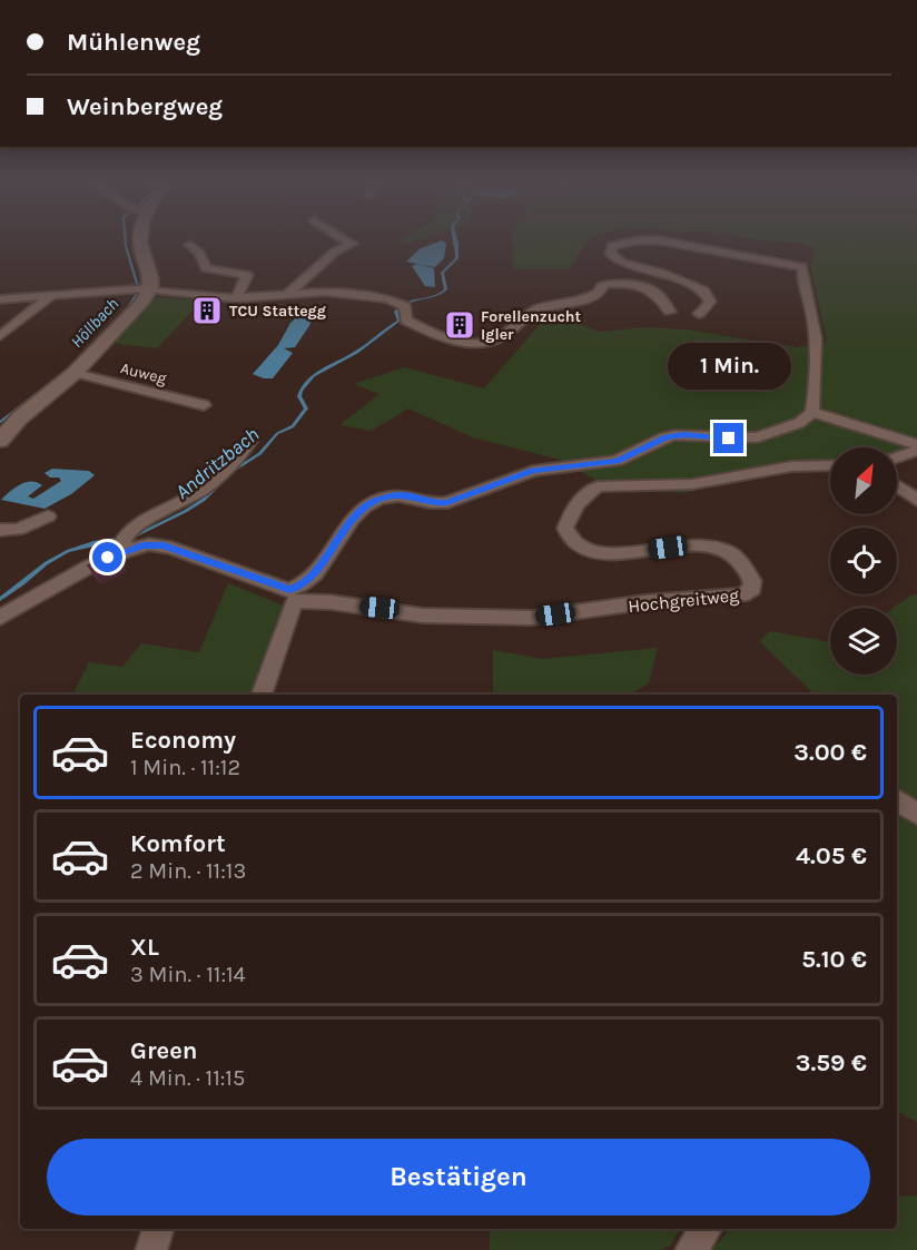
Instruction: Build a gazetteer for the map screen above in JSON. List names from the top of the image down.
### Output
{
  "streets": {
    "street": ["Auweg", "Hochgreitweg"]
  },
  "water": ["Höllbach", "Andritzbach"],
  "places": {
    "building": ["TCU Stattegg", "Forellenzucht Igler"]
  },
  "north": "top right",
  "page": {
    "banner": ["Mühlenweg", "Weinbergweg"],
    "bubble": "1 Min.",
    "list": [
      {
        "name": "Economy",
        "note": "1 Min. · 11:12",
        "value": "3.00 €"
      },
      {
        "name": "Komfort",
        "note": "2 Min. · 11:13",
        "value": "4.05 €"
      },
      {
        "name": "XL",
        "note": "3 Min. · 11:14",
        "value": "5.10 €"
      },
      {
        "name": "Green",
        "note": "4 Min. · 11:15",
        "value": "3.59 €"
      }
    ],
    "buttons": "Bestätigen"
  }
}
